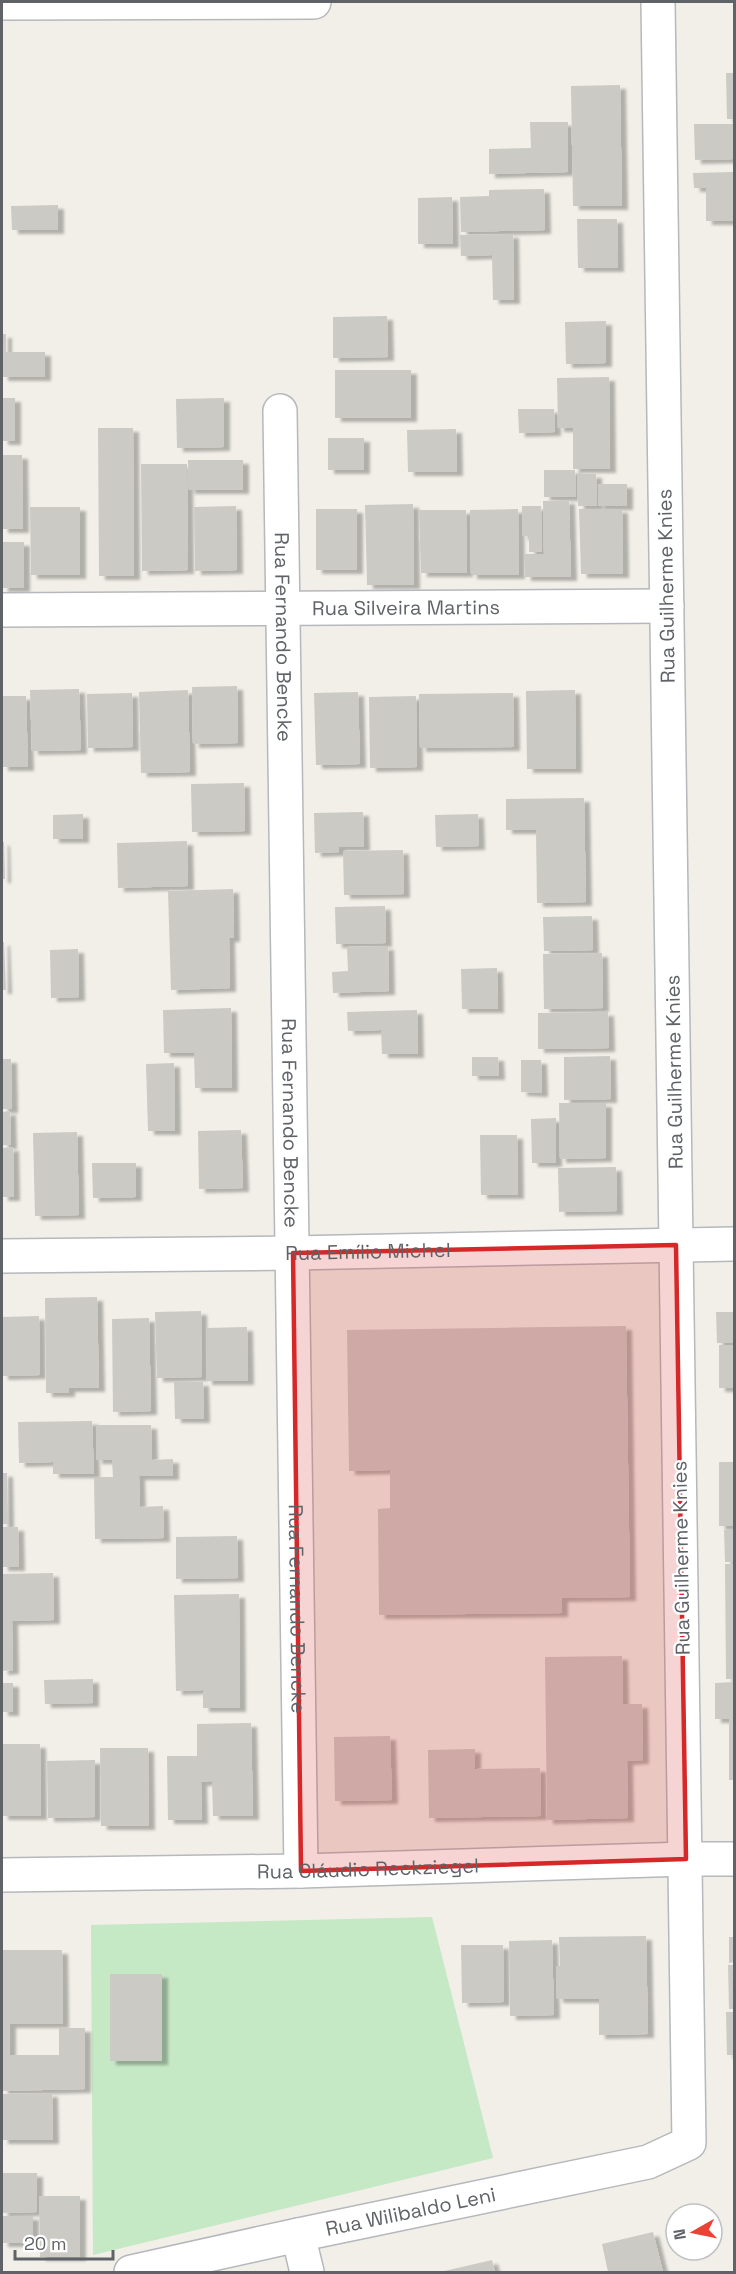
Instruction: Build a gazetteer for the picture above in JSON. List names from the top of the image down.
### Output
{
  "streets": {
    "street": [
      "Rua Guilherme Knies",
      "Rua Silveira Martins",
      "Rua Fernando Bencke",
      "Rua Emílio Michel",
      "Rua Cláudio Reckziegel",
      "Rua Wilibaldo Leni"
    ]
  },
  "crossings": [
    ["Rua Guilherme Knies", "Rua Silveira Martins"],
    ["Rua Guilherme Knies", "Rua Emílio Michel"],
    ["Rua Guilherme Knies", "Rua Cláudio Reckziegel"],
    ["Rua Guilherme Knies", "Rua Wilibaldo Leni"],
    ["Rua Silveira Martins", "Rua Fernando Bencke"],
    ["Rua Fernando Bencke", "Rua Emílio Michel"],
    ["Rua Fernando Bencke", "Rua Cláudio Reckziegel"]
  ],
  "scale_bar": "20 m",
  "north": "left"
}
